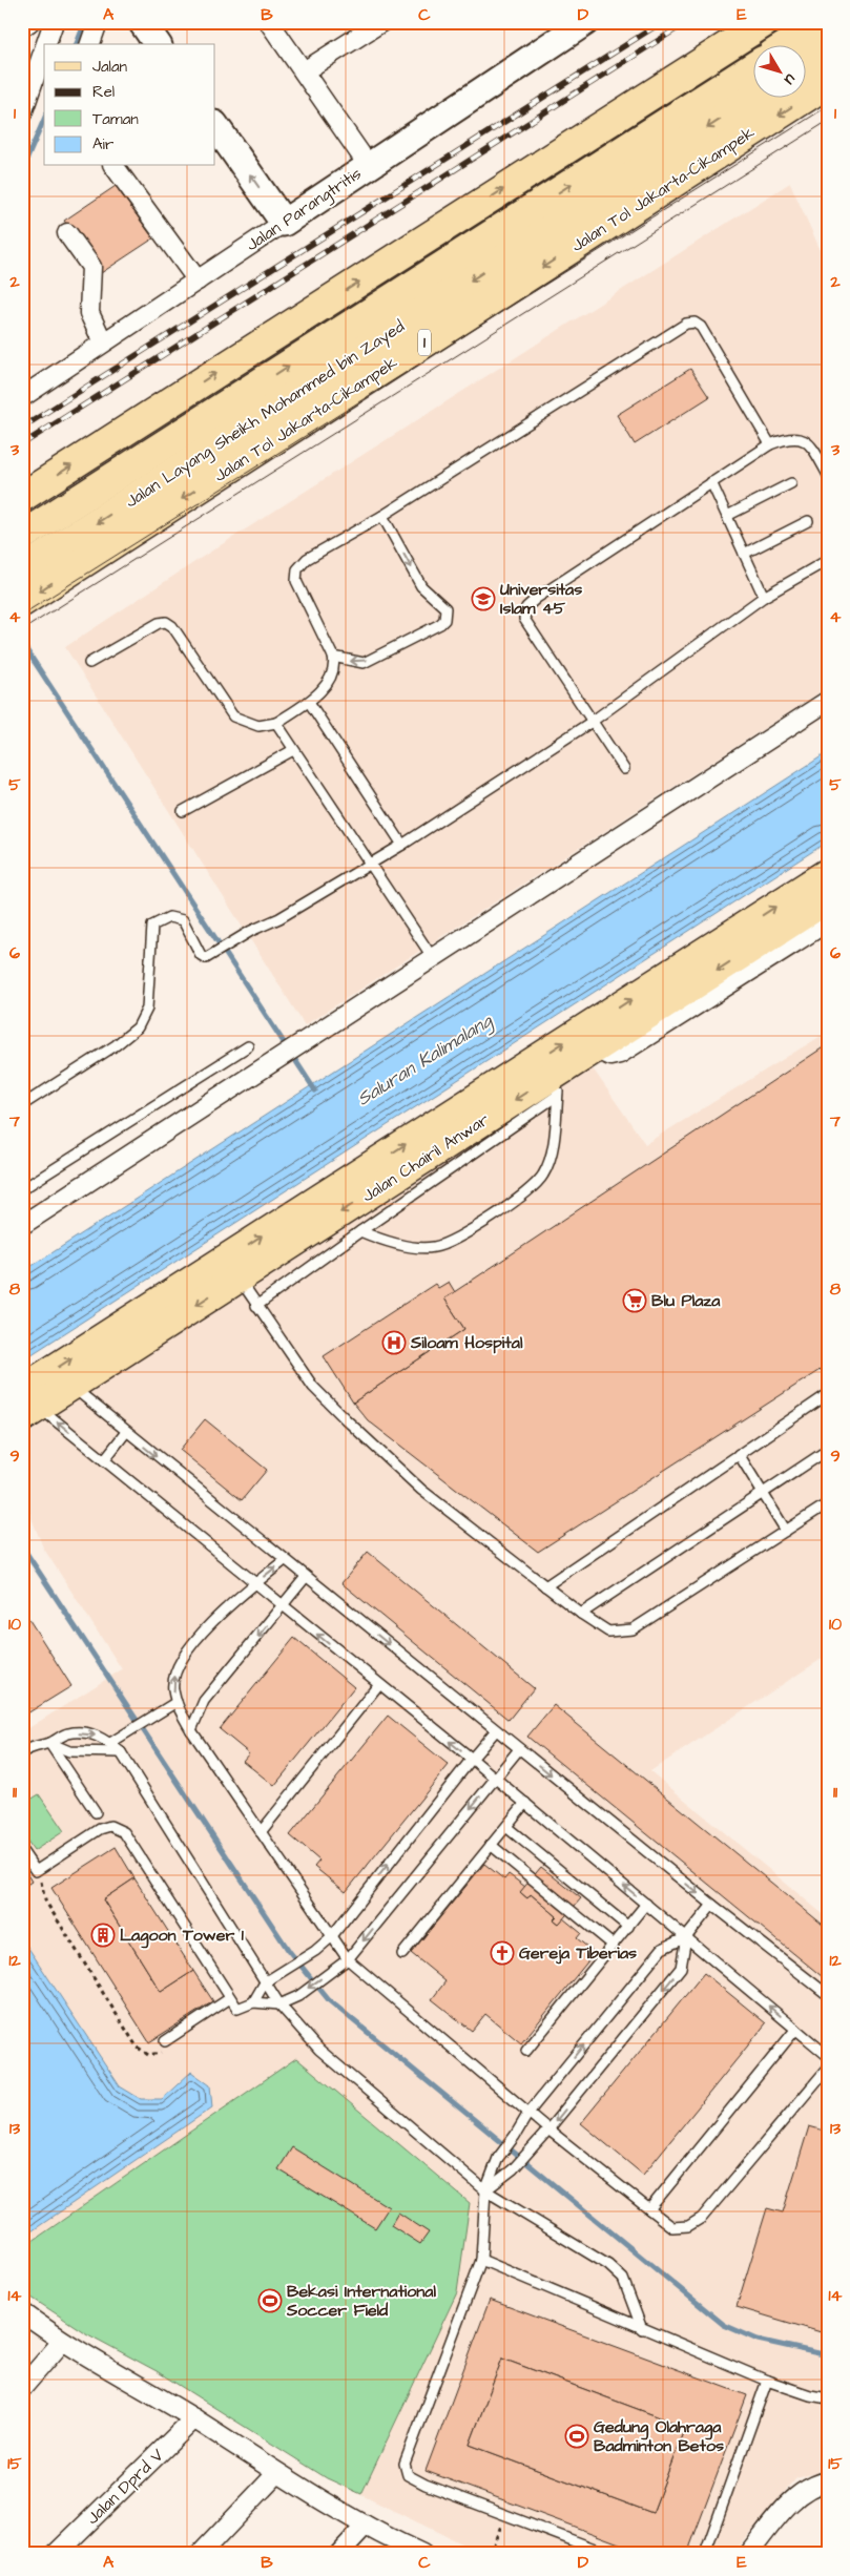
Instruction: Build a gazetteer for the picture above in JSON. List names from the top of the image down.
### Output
{
  "streets": {
    "main road": [
      "Jalan Tol Jakarta–Cikampek",
      "1",
      "Jalan Layang Sheikh Mohammed bin Zayed",
      "Jalan Chairil Anwar"
    ],
    "street": ["Jalan Parangtritis", "Jalan Dprd V"]
  },
  "water": ["Saluran Kalimalang"],
  "places": {
    "school or university": ["Universitas Islam 45"],
    "supermarket": ["Blu Plaza"],
    "hospital": ["Siloam Hospital"],
    "building": ["Lagoon Tower 1"],
    "church": ["Gereja Tiberias"],
    "sports": ["Bekasi International Soccer Field", "Gedung Olahraga Badminton Betos"]
  },
  "legend": [
    "Jalan",
    "Rel",
    "Taman",
    "Air"
  ],
  "north": "bottom right",
  "grid": {
    "columns": [
      "A",
      "B",
      "C",
      "D",
      "E"
    ],
    "rows": [
      "1",
      "2",
      "3",
      "4",
      "5",
      "6",
      "7",
      "8",
      "9",
      "10",
      "11",
      "12",
      "13",
      "14",
      "15"
    ]
  }
}
